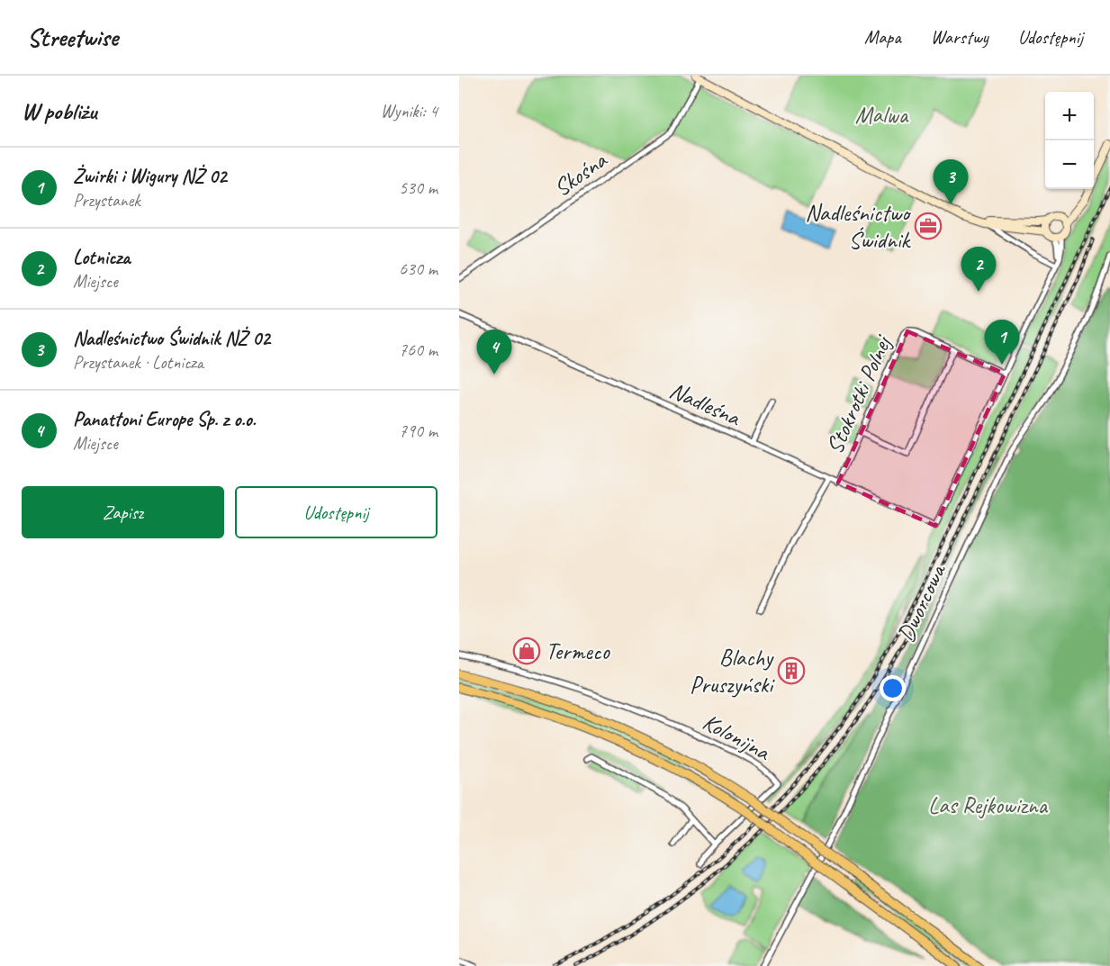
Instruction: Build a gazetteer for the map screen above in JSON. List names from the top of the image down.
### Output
{
  "streets": {
    "street": [
      "Skośna",
      "Stokrotki Polnej",
      "Nadleśna",
      "Dworcowa",
      "Kolonijna"
    ]
  },
  "crossings": [
    ["Stokrotki Polnej", "Nadleśna"]
  ],
  "parks": ["Malwa", "Las Rejkowizna"],
  "places": {
    "office": ["Nadleśnictwo Świdnik"],
    "shop": ["Termeco"],
    "building": ["Blachy Pruszyński"]
  },
  "page": {
    "header": "Streetwise",
    "nav": ["Mapa", "Warstwy", "Udostępnij"],
    "heading": ["W pobliżu", "Wyniki: 4"],
    "map_buttons": ["+", "−"],
    "list": [
      {
        "mark": "1",
        "name": "Żwirki i Wigury NŻ 02",
        "note": "Przystanek",
        "value": "530 m"
      },
      {
        "mark": "2",
        "name": "Lotnicza",
        "note": "Miejsce",
        "value": "630 m"
      },
      {
        "mark": "3",
        "name": "Nadleśnictwo Świdnik NŻ 02",
        "note": "Przystanek · Lotnicza",
        "value": "760 m"
      },
      {
        "mark": "4",
        "name": "Panattoni Europe Sp. z o.o.",
        "note": "Miejsce",
        "value": "790 m"
      }
    ],
    "pins": [
      "3",
      "2",
      "1",
      "4"
    ],
    "buttons": ["Zapisz", "Udostępnij"]
  }
}
